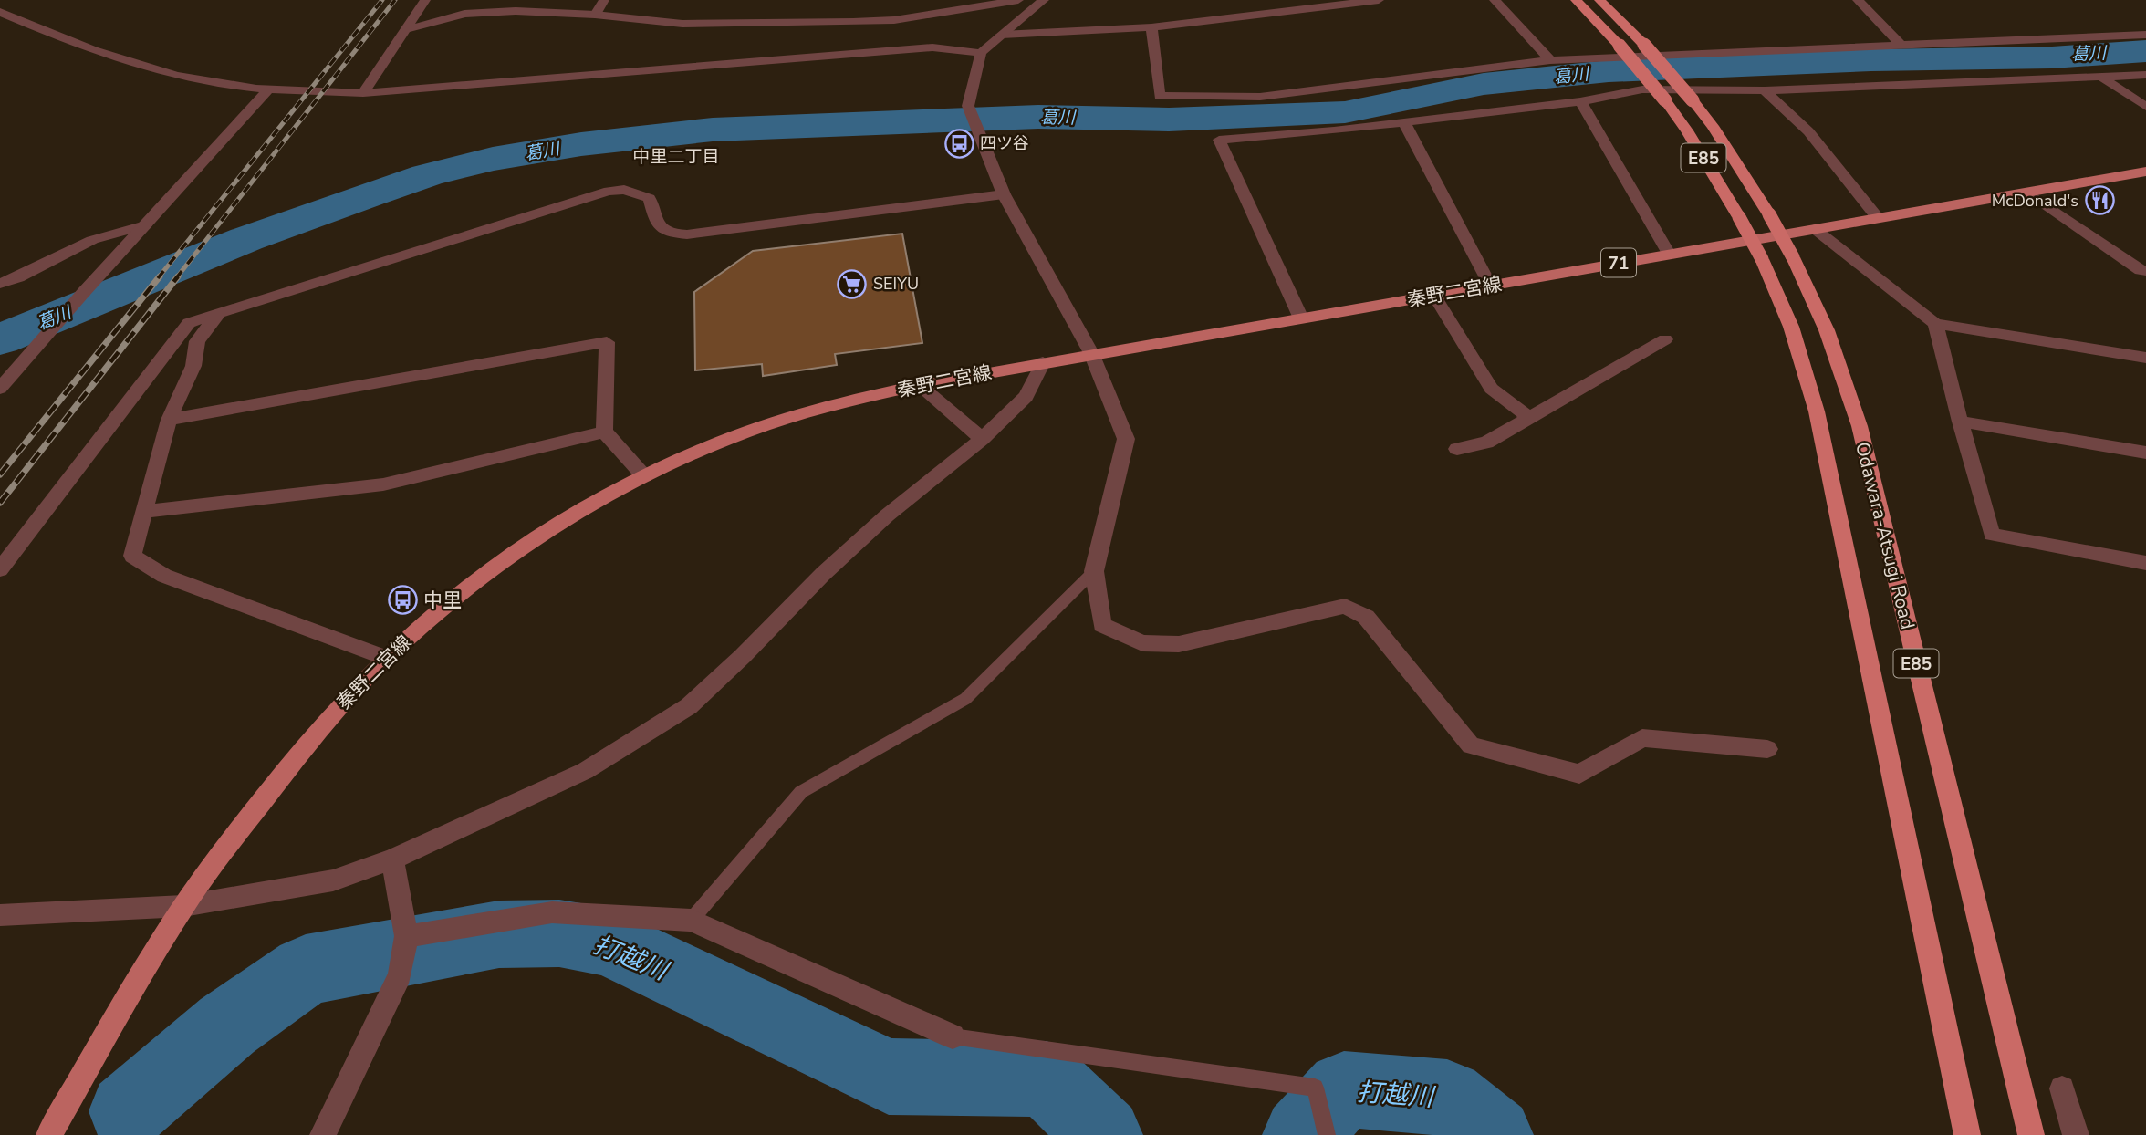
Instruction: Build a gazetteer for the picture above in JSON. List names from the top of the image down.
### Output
{
  "streets": {
    "highway": ["E85", "Odawara-Atsugi Road"],
    "main road": ["71", "秦野二宮線"]
  },
  "districts": ["中里二丁目"],
  "water": ["葛川", "打越川"],
  "places": {
    "bus stop": ["四ツ谷", "中里"],
    "restaurant": ["McDonald's"],
    "supermarket": ["SEIYU"]
  }
}
